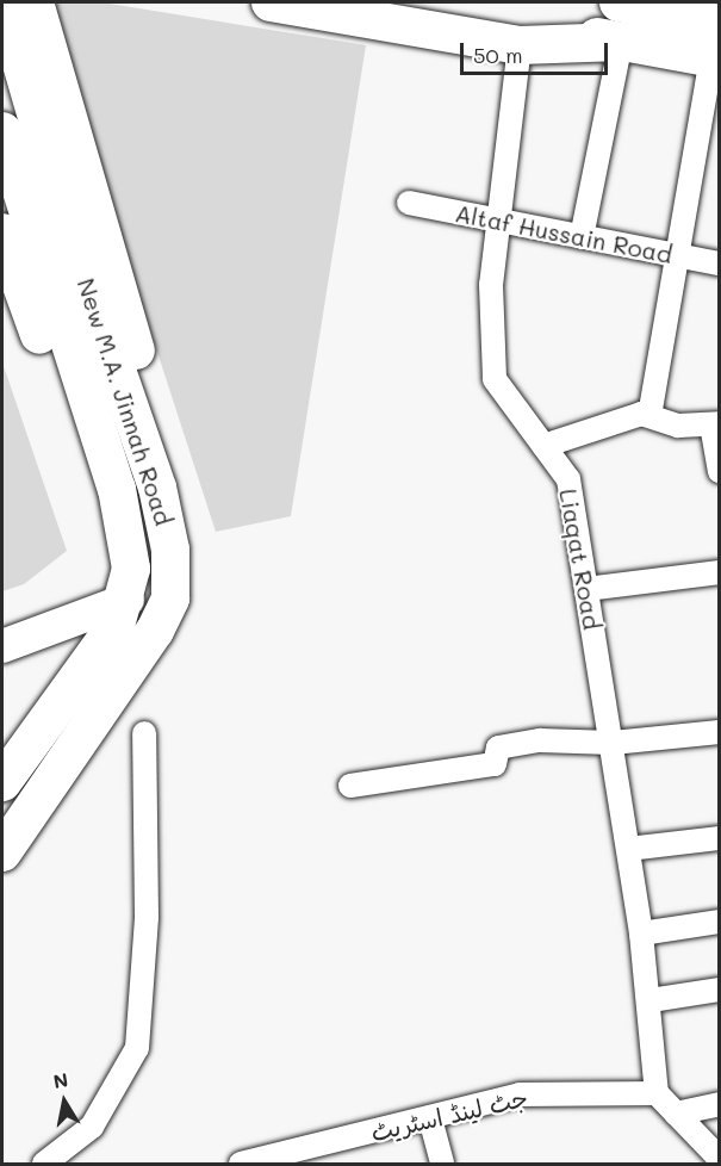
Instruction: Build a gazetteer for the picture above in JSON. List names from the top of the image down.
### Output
{
  "streets": {
    "main road": ["New M.A. Jinnah Road"],
    "street": ["Altaf Hussain Road", "Liaqat Road", "جٹ لینڈ اسٹریٹ"]
  },
  "crossings": [
    ["Altaf Hussain Road", "Liaqat Road"],
    ["Liaqat Road", "جٹ لینڈ اسٹریٹ"]
  ],
  "scale_bar": "50 m",
  "north": "top"
}
